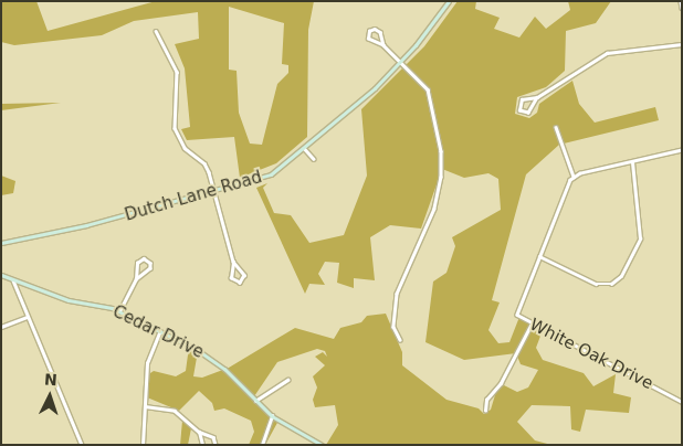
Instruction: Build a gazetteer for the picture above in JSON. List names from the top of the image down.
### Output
{
  "streets": {
    "street": ["Dutch Lane Road", "Cedar Drive", "White Oak Drive"]
  },
  "north": "top"
}
